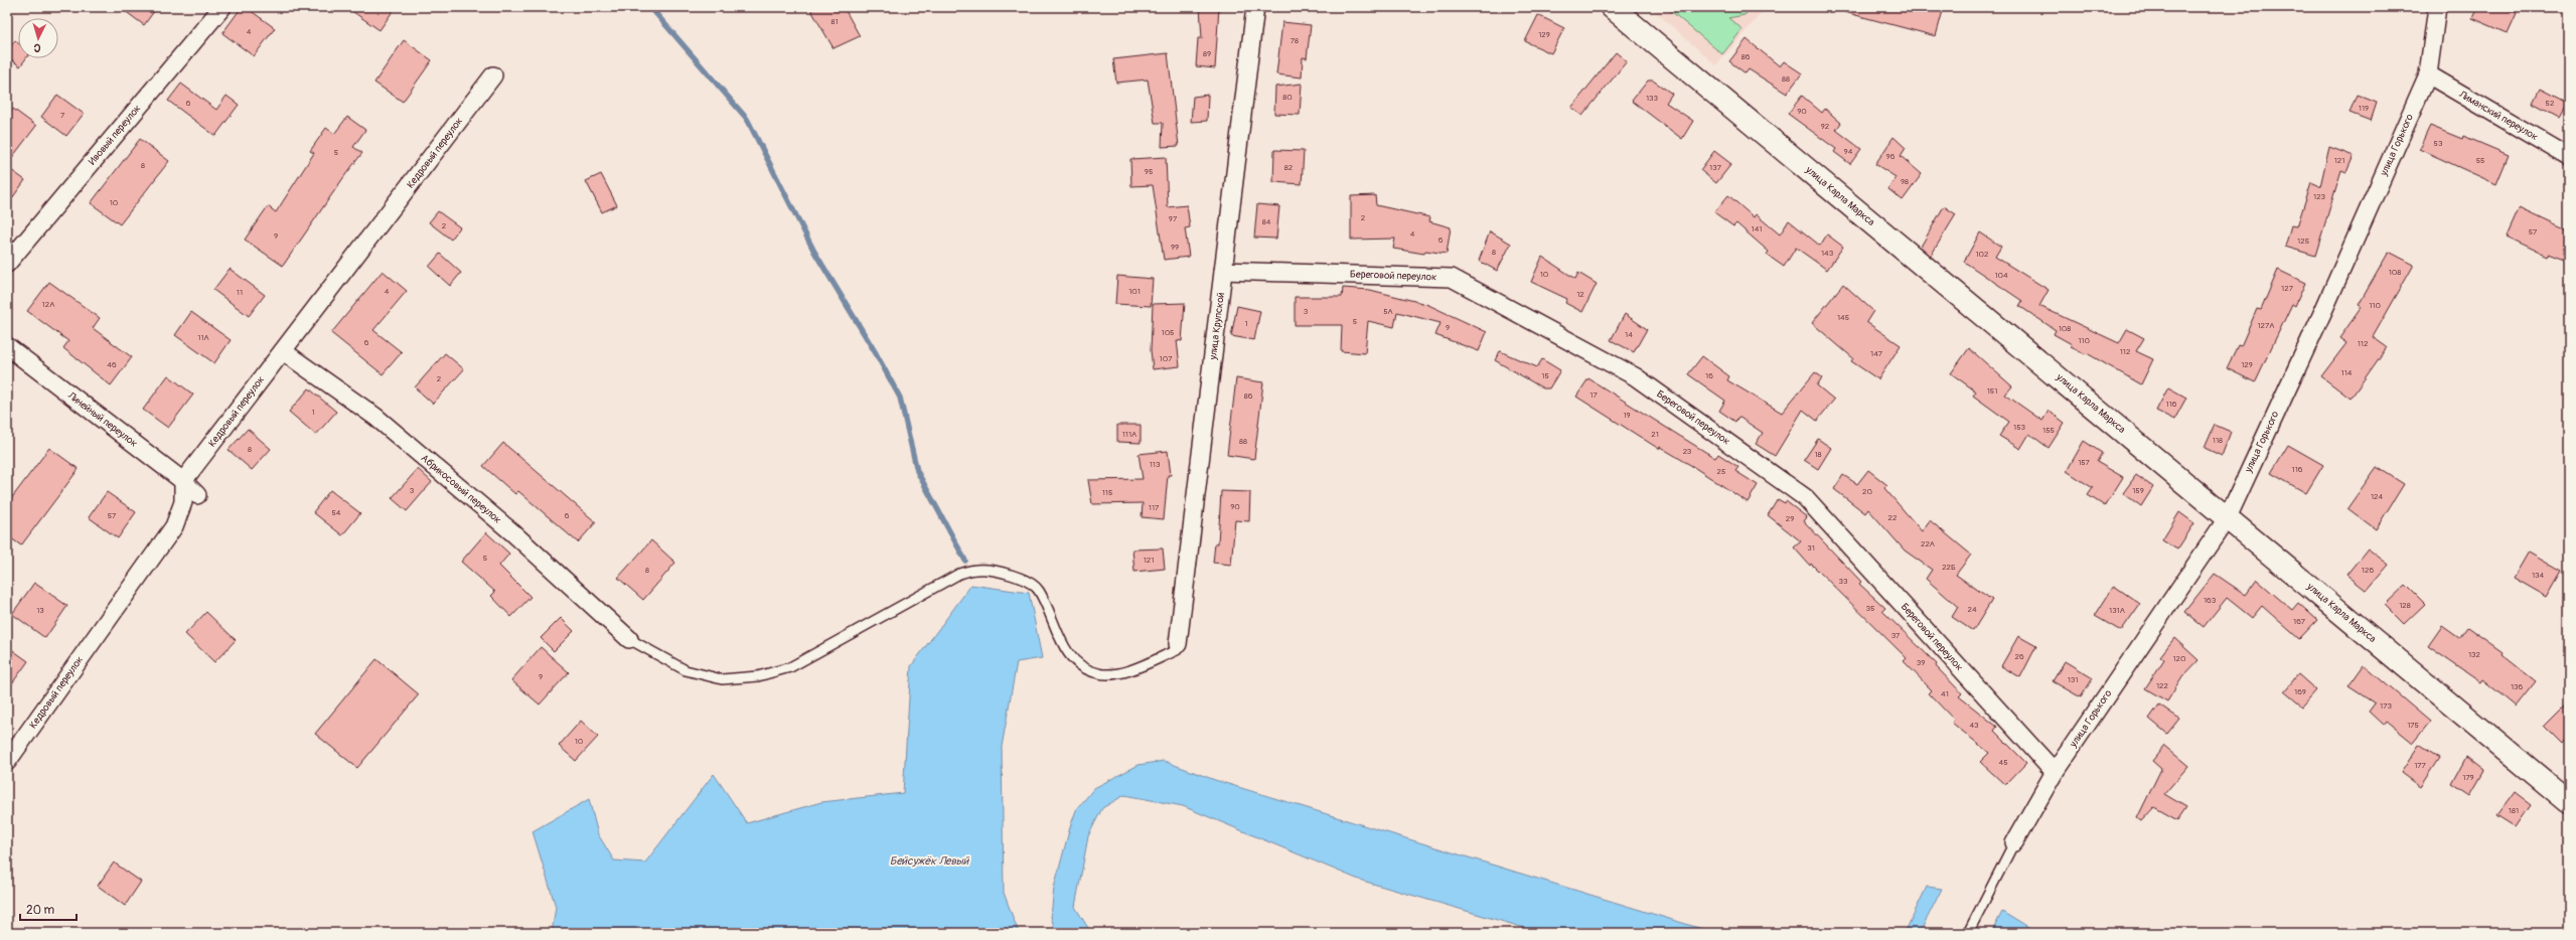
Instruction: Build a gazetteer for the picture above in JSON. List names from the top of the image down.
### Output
{
  "streets": {
    "main road": ["улица Карла Маркса"],
    "street": [
      "Лиманский переулок",
      "Ивовый переулок",
      "улица Горького",
      "Кедровый переулок",
      "Береговой переулок",
      "улица Крупской",
      "Линейный переулок",
      "Абрикосовый переулок"
    ]
  },
  "crossings": [
    ["Лиманский переулок", "улица Горького"],
    ["улица Горького", "улица Карла Маркса"],
    ["улица Горького", "Береговой переулок"],
    ["Кедровый переулок", "Линейный переулок"],
    ["Кедровый переулок", "Абрикосовый переулок"],
    ["Береговой переулок", "улица Крупской"]
  ],
  "water": ["Бейсужёк Левый"],
  "house_numbers": [
    "81",
    "4",
    "129",
    "78",
    "89",
    "86",
    "88",
    "80",
    "133",
    "6",
    "52",
    "119",
    "90",
    "7",
    "92",
    "53",
    "94",
    "5",
    "96",
    "121",
    "55",
    "8",
    "82",
    "137",
    "95",
    "98",
    "123",
    "10",
    "2",
    "97",
    "84",
    "2",
    "141",
    "57",
    "4",
    "9",
    "6",
    "125",
    "99",
    "8",
    "143",
    "102",
    "108",
    "10",
    "104",
    "127",
    "4",
    "101",
    "11",
    "12",
    "12А",
    "110",
    "3",
    "5А",
    "145",
    "5",
    "1",
    "127А",
    "9",
    "108",
    "105",
    "14",
    "11А",
    "110",
    "6",
    "112",
    "112",
    "147",
    "107",
    "46",
    "129",
    "114",
    "15",
    "16",
    "2",
    "151",
    "17",
    "86",
    "116",
    "1",
    "19",
    "153",
    "155",
    "111А",
    "21",
    "118",
    "88",
    "8",
    "23",
    "18",
    "157",
    "113",
    "116",
    "25",
    "3",
    "159",
    "20",
    "115",
    "124",
    "90",
    "117",
    "54",
    "57",
    "6",
    "22",
    "29",
    "22А",
    "31",
    "5",
    "121",
    "22Б",
    "8",
    "126",
    "134",
    "33",
    "163",
    "128",
    "35",
    "24",
    "13",
    "131А",
    "167",
    "37",
    "132",
    "26",
    "120",
    "39",
    "9",
    "131",
    "122",
    "136",
    "169",
    "41",
    "173",
    "43",
    "175",
    "10",
    "45",
    "177",
    "179",
    "181"
  ],
  "scale_bar": "20 m",
  "north": "bottom"
}
